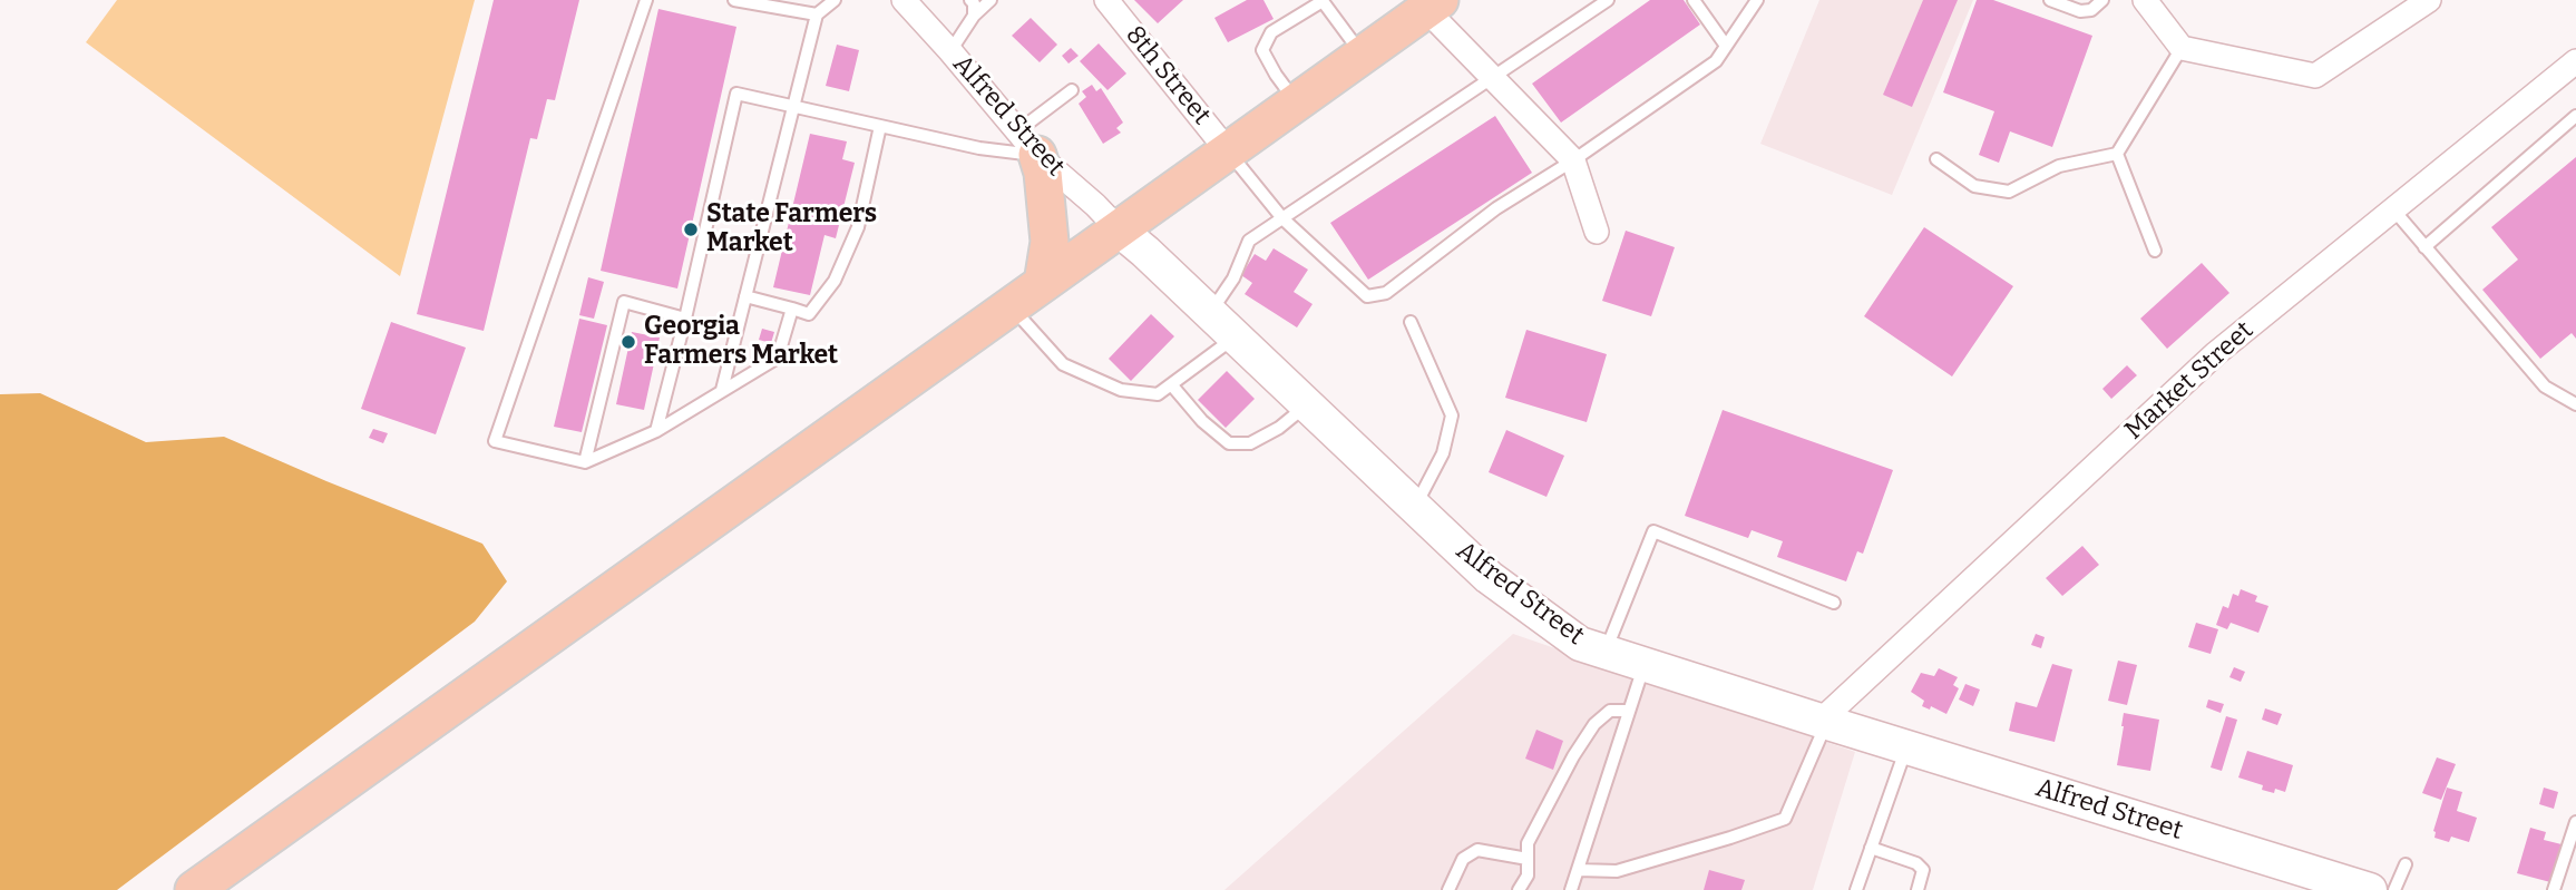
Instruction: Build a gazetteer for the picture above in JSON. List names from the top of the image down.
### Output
{
  "streets": {
    "main road": ["Alfred Street"],
    "street": ["8th Street", "Market Street"]
  },
  "crossings": [
    ["Alfred Street", "Market Street"]
  ],
  "places": ["State Farmers Market", "Georgia Farmers Market"]
}
